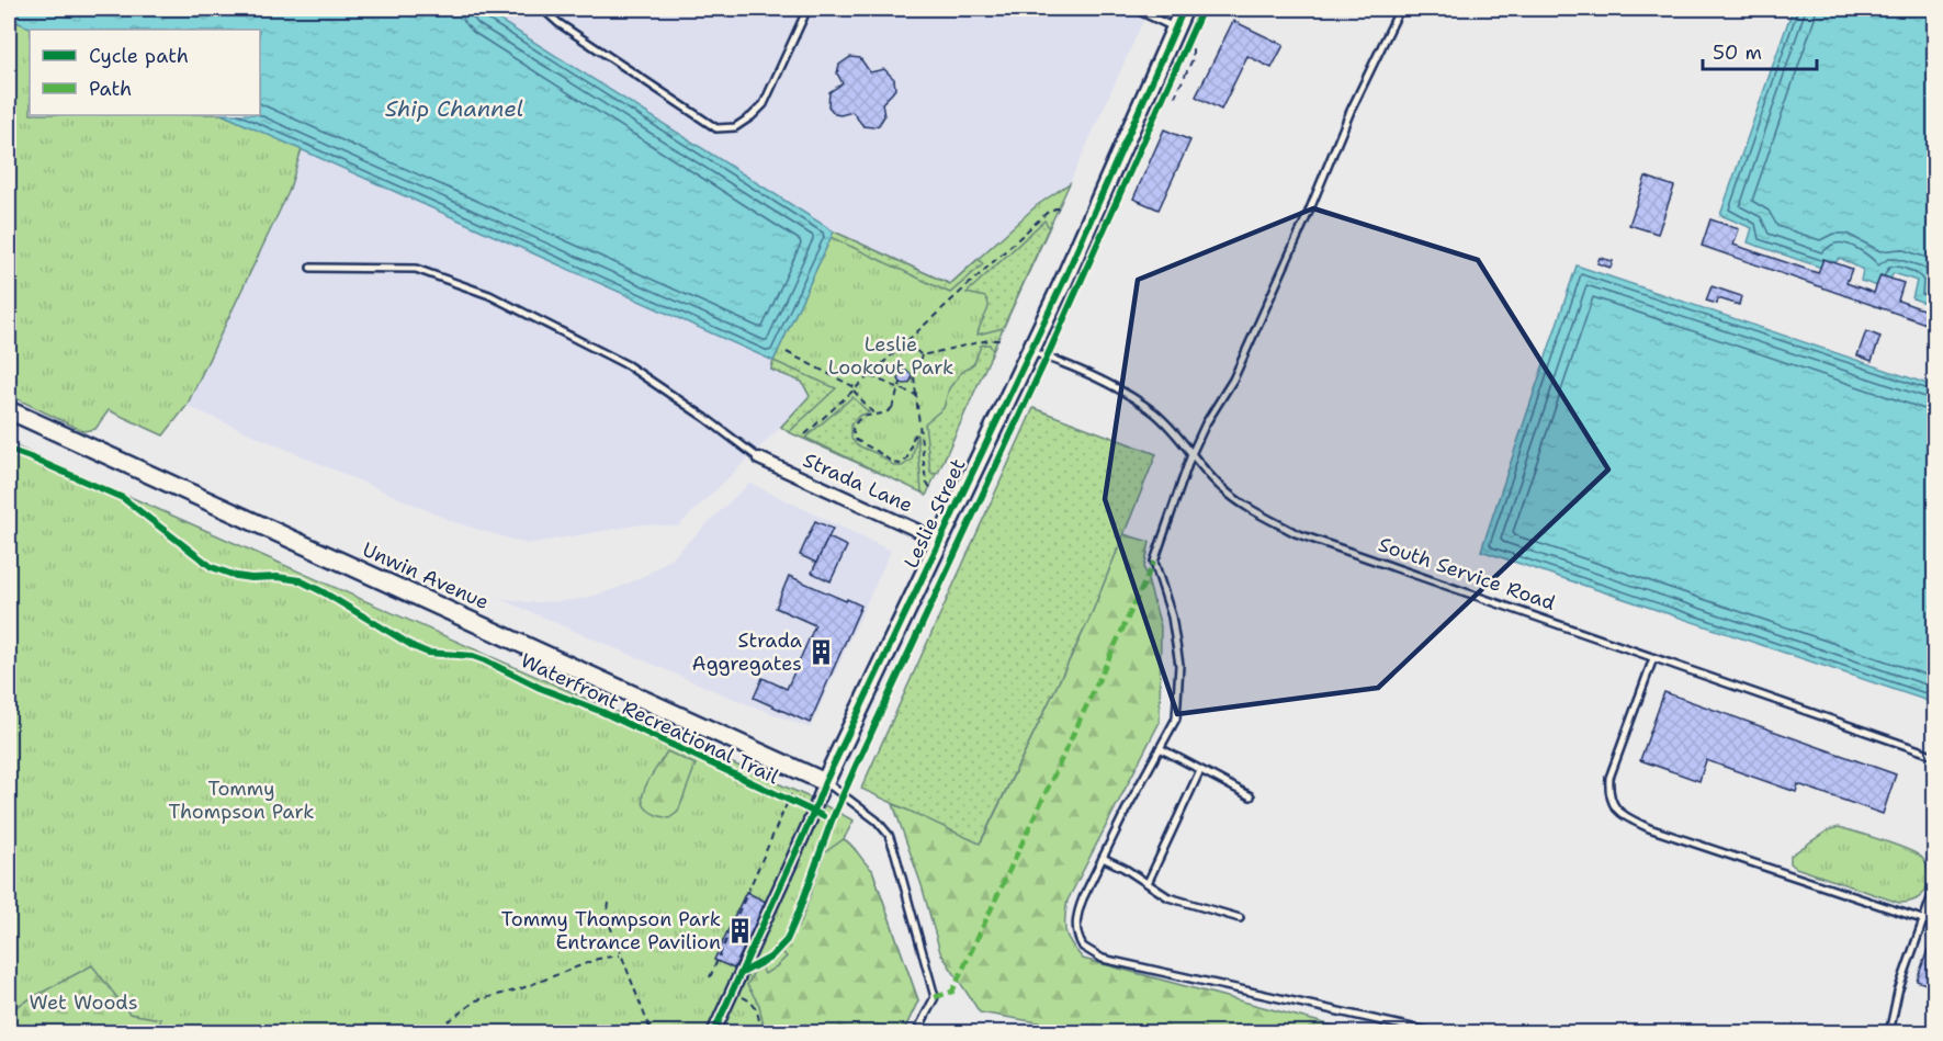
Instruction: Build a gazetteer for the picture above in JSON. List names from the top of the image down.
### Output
{
  "streets": {
    "street": ["Strada Lane", "Leslie Street", "Unwin Avenue"],
    "lane": ["South Service Road"],
    "cycle path": ["Waterfront Recreational Trail"]
  },
  "crossings": [
    ["Strada Lane", "Leslie Street"],
    ["Leslie Street", "South Service Road"],
    ["Leslie Street", "Unwin Avenue"],
    ["Leslie Street", "Waterfront Recreational Trail"]
  ],
  "water": ["Ship Channel"],
  "parks": ["Leslie Lookout Park", "Tommy Thompson Park", "Wet Woods"],
  "places": {
    "building": ["Strada Aggregates", "Tommy Thompson Park Entrance Pavilion"]
  },
  "legend": ["Cycle path", "Path"],
  "scale_bar": "50 m"
}
